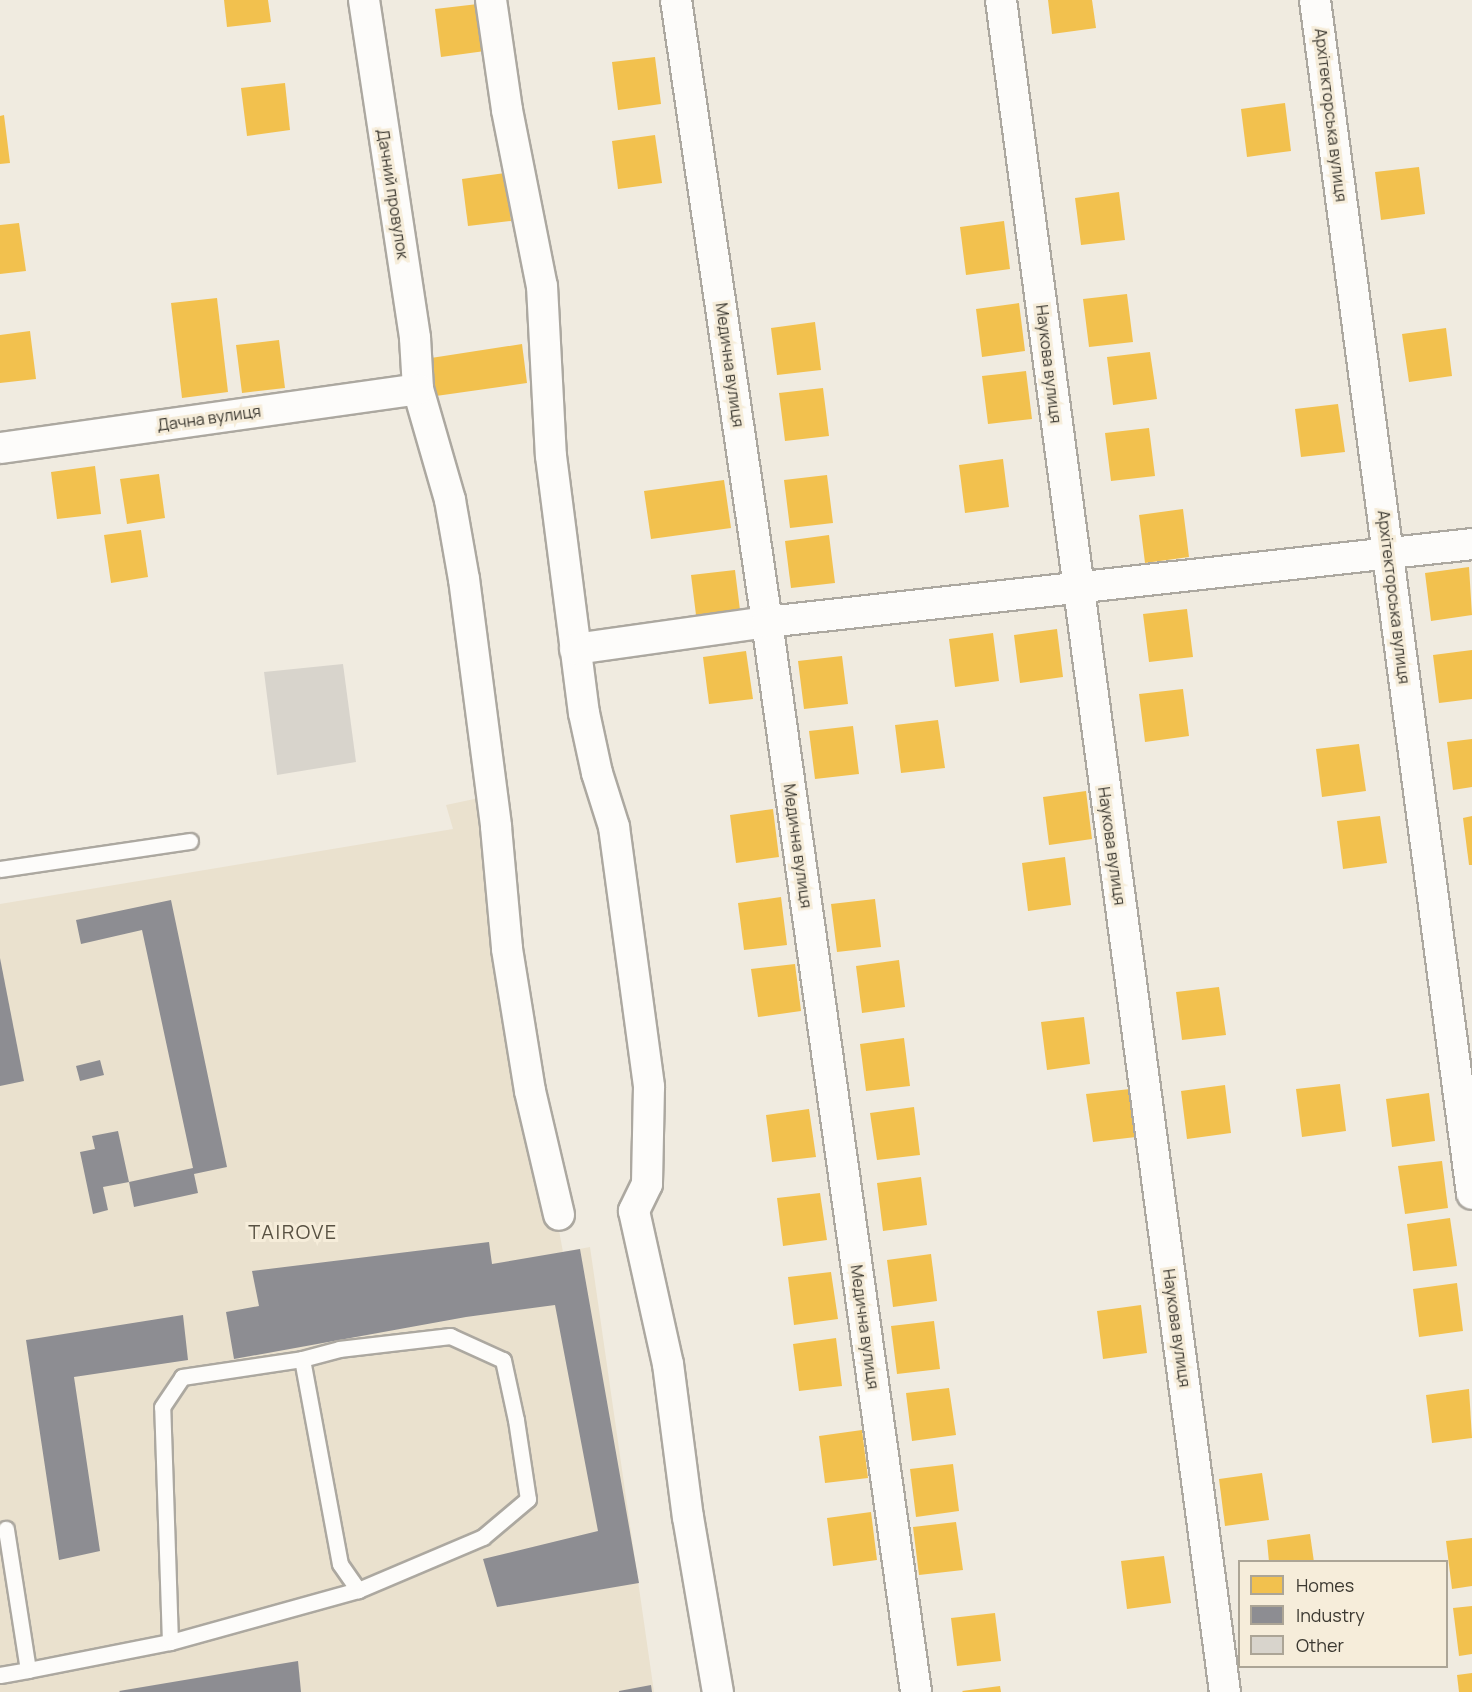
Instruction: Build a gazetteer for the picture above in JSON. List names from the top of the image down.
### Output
{
  "streets": {
    "street": [
      "Архітекторська вулиця",
      "Дачний провулок",
      "Наукова вулиця",
      "Медична вулиця",
      "Дачна вулиця"
    ]
  },
  "crossings": [
    ["Дачний провулок", "Дачна вулиця"]
  ],
  "districts": ["TAIROVE"],
  "legend": ["Homes", "Industry", "Other"]
}
